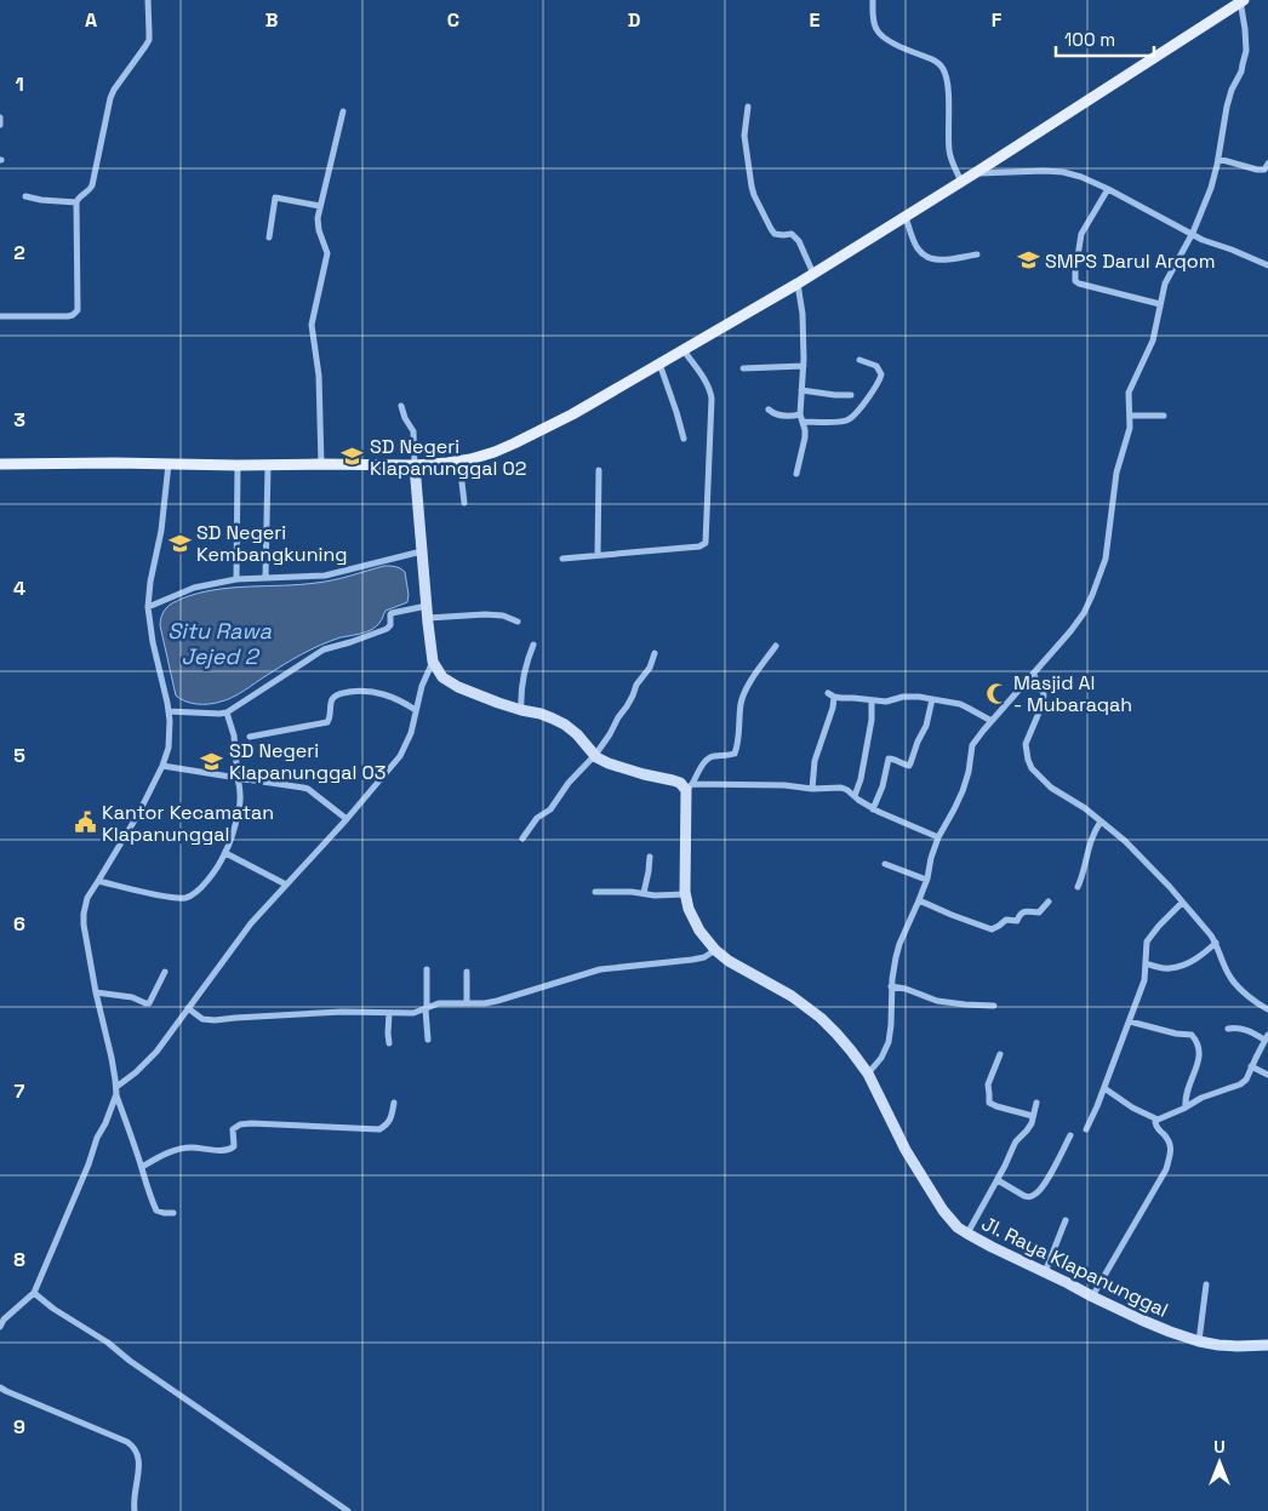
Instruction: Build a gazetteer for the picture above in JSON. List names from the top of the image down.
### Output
{
  "streets": {
    "street": ["Jl. Raya Klapanunggal"]
  },
  "water": ["Situ Rawa Jejed 2"],
  "places": {
    "school or university": [
      "SMPS Darul Arqom",
      "SD Negeri Klapanunggal 02",
      "SD Negeri Kembangkuning",
      "SD Negeri Klapanunggal 03"
    ],
    "mosque": ["Masjid Al - Mubaraqah"],
    "public building": ["Kantor Kecamatan Klapanunggal"]
  },
  "scale_bar": "100 m",
  "north": "top",
  "grid": {
    "columns": [
      "A",
      "B",
      "C",
      "D",
      "E",
      "F"
    ],
    "rows": [
      "1",
      "2",
      "3",
      "4",
      "5",
      "6",
      "7",
      "8",
      "9"
    ]
  }
}
